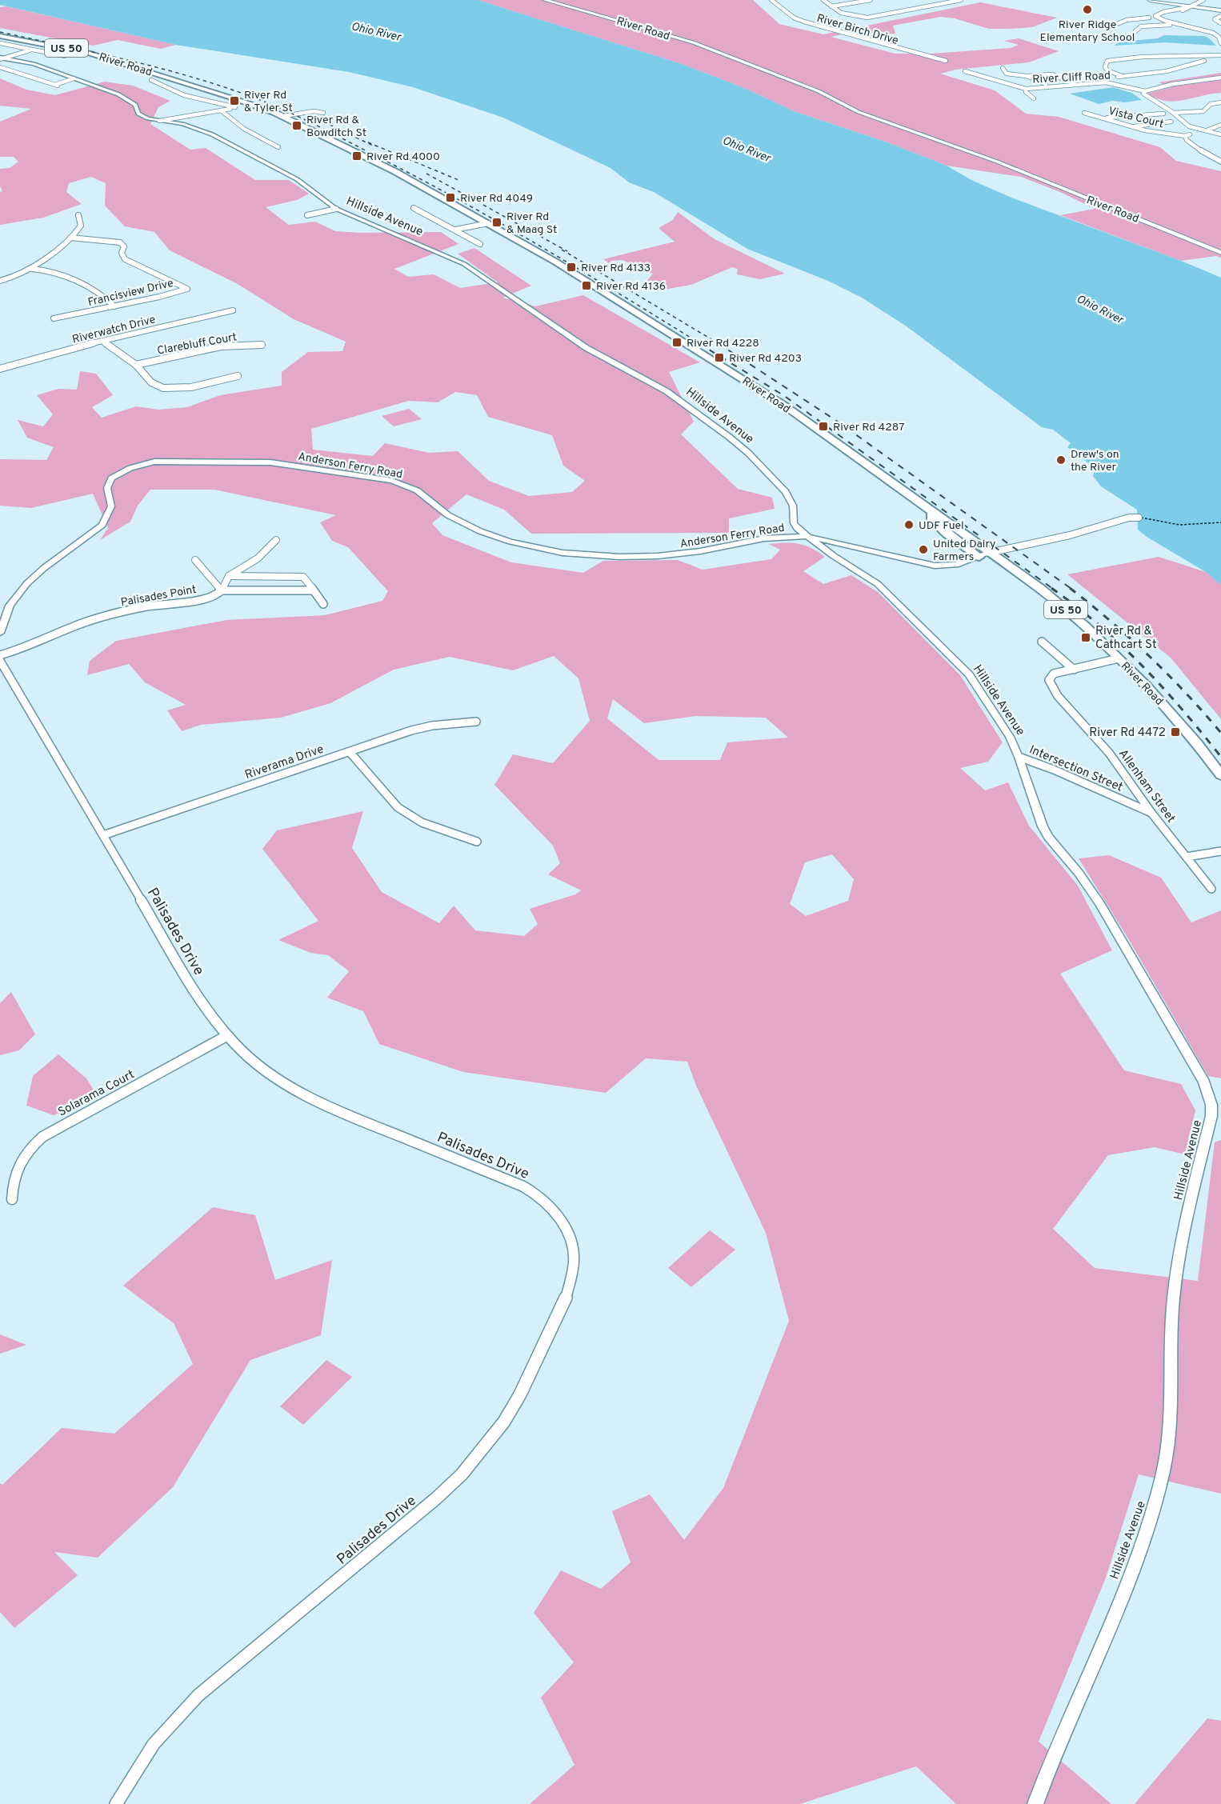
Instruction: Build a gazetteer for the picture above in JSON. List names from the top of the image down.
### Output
{
  "streets": {
    "main road": ["River Road", "US 50"],
    "street": [
      "River Birch Drive",
      "River Cliff Road",
      "Vista Court",
      "Hillside Avenue",
      "Francisview Drive",
      "Riverwatch Drive",
      "Clarebluff Court",
      "Anderson Ferry Road",
      "Palisades Point",
      "Riverama Drive",
      "Intersection Street",
      "Allenham Street",
      "Palisades Drive",
      "Solarama Court"
    ]
  },
  "crossings": [
    ["River Road", "Anderson Ferry Road"],
    ["Hillside Avenue", "Anderson Ferry Road"],
    ["Hillside Avenue", "Intersection Street"],
    ["Riverama Drive", "Palisades Drive"],
    ["Intersection Street", "Allenham Street"],
    ["Palisades Drive", "Solarama Court"]
  ],
  "water": ["Ohio River"],
  "places": {
    "other": [
      "River Ridge Elementary School",
      "Drew's on the River",
      "UDF Fuel",
      "United Dairy Farmers"
    ],
    "transit": [
      "River Rd & Tyler St",
      "River Rd & Bowditch St",
      "River Rd 4000",
      "River Rd 4049",
      "River Rd & Maag St",
      "River Rd 4133",
      "River Rd 4136",
      "River Rd 4228",
      "River Rd 4203",
      "River Rd 4287",
      "River Rd & Cathcart St",
      "River Rd 4472"
    ]
  }
}
